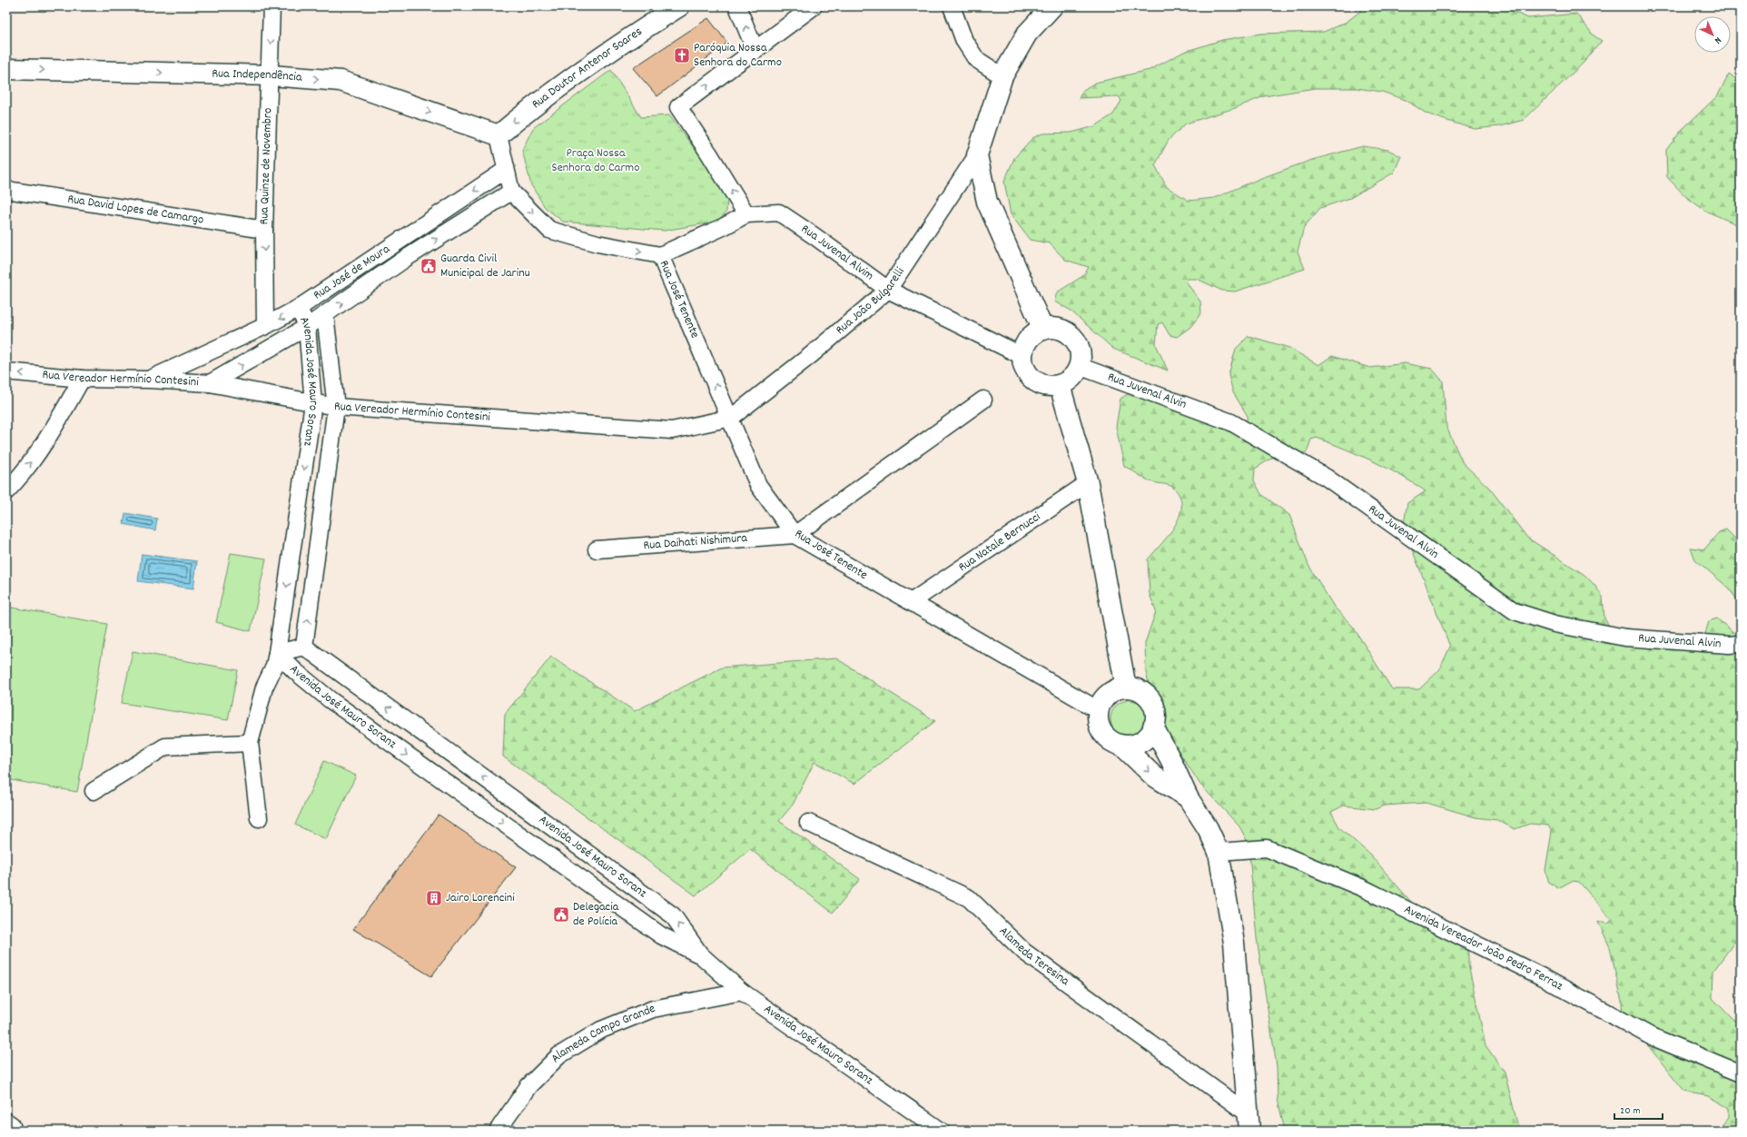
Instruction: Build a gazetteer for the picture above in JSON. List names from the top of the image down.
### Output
{
  "streets": {
    "main road": ["Rua Doutor Antenor Soares", "Rua Independência"],
    "street": [
      "Rua Quinze de Novembro",
      "Rua David Lopes de Camargo",
      "Rua Juvenal Alvim",
      "Rua José de Moura",
      "Rua José Tenente",
      "Rua João Bulgarelli",
      "Rua Vereador Hermínio Contesini",
      "Avenida José Mauro Soranz",
      "Rua Juvenal Alvin",
      "Rua Daihati Nishimura",
      "Rua Natale Bernucci",
      "Avenida Vereador João Pedro Ferraz",
      "Alameda Teresina",
      "Alameda Campo Grande"
    ]
  },
  "crossings": [
    ["Rua Doutor Antenor Soares", "Rua Independência"],
    ["Rua Independência", "Rua Quinze de Novembro"],
    ["Rua Quinze de Novembro", "Rua David Lopes de Camargo"],
    ["Rua Quinze de Novembro", "Rua José de Moura"],
    ["Rua Juvenal Alvim", "Rua João Bulgarelli"],
    ["Rua Juvenal Alvim", "Rua Juvenal Alvin"],
    ["Rua José de Moura", "Rua Vereador Hermínio Contesini"],
    ["Rua José de Moura", "Avenida José Mauro Soranz"],
    ["Rua José Tenente", "Rua João Bulgarelli"],
    ["Rua José Tenente", "Rua Vereador Hermínio Contesini"],
    ["Rua José Tenente", "Rua Daihati Nishimura"],
    ["Rua José Tenente", "Rua Natale Bernucci"],
    ["Rua João Bulgarelli", "Rua Vereador Hermínio Contesini"],
    ["Rua Vereador Hermínio Contesini", "Avenida José Mauro Soranz"],
    ["Avenida José Mauro Soranz", "Alameda Campo Grande"]
  ],
  "one_way": ["Rua Doutor Antenor Soares", "Rua Independência", "Rua Quinze de Novembro"],
  "parks": ["Praça Nossa Senhora do Carmo"],
  "places": {
    "church": ["Paróquia Nossa Senhora do Carmo"],
    "public building": ["Guarda Civil Municipal de Jarinu", "Delegacia de Polícia"],
    "building": ["Jairo Lorencini"]
  },
  "scale_bar": "20 m",
  "north": "bottom right"
}
